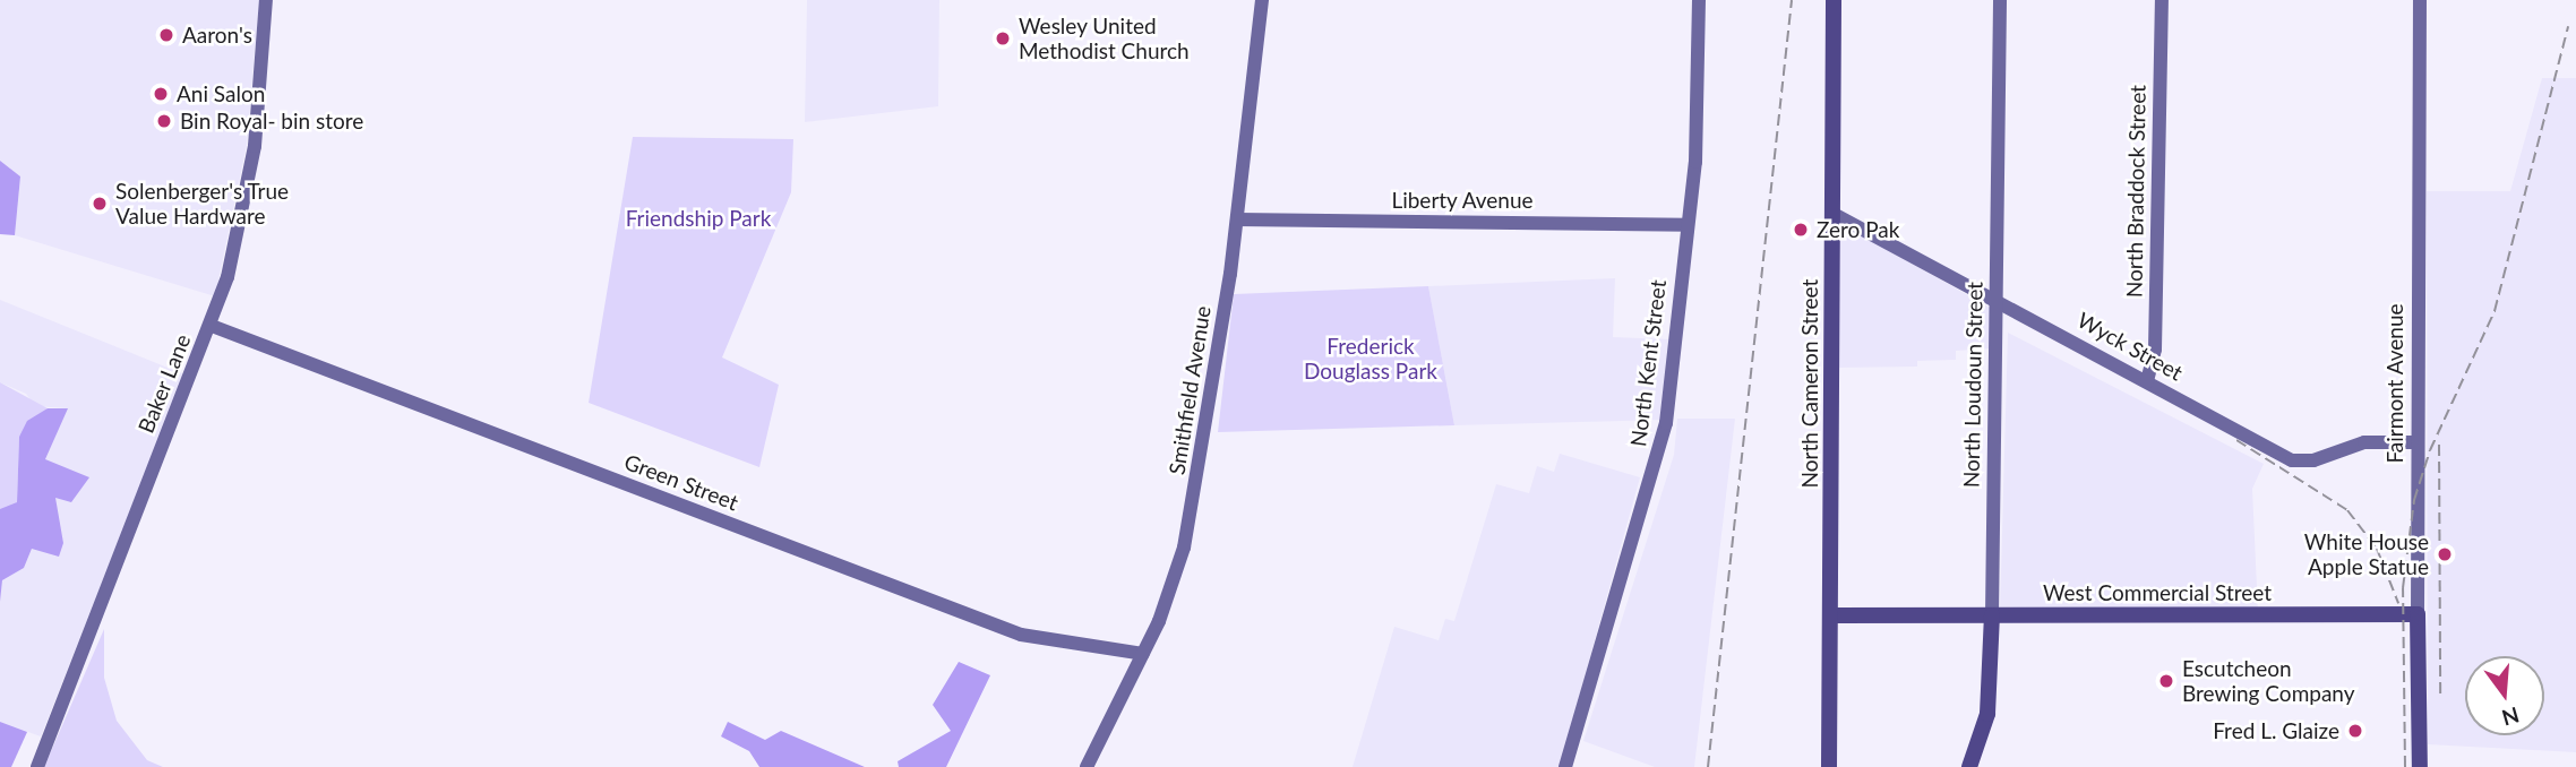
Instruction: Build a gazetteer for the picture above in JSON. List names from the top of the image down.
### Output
{
  "streets": {
    "main road": [
      "North Cameron Street",
      "Fairmont Avenue",
      "North Loudoun Street",
      "West Commercial Street"
    ],
    "street": [
      "North Braddock Street",
      "Liberty Avenue",
      "Wyck Street",
      "North Kent Street",
      "Baker Lane",
      "Smithfield Avenue",
      "Green Street"
    ]
  },
  "crossings": [
    ["North Braddock Street", "Wyck Street"],
    ["Liberty Avenue", "North Kent Street"],
    ["Liberty Avenue", "Smithfield Avenue"],
    ["Wyck Street", "North Cameron Street"],
    ["Wyck Street", "Fairmont Avenue"],
    ["Wyck Street", "North Loudoun Street"],
    ["Baker Lane", "Green Street"],
    ["North Cameron Street", "West Commercial Street"],
    ["Fairmont Avenue", "West Commercial Street"],
    ["North Loudoun Street", "West Commercial Street"],
    ["Smithfield Avenue", "Green Street"]
  ],
  "parks": ["Friendship Park", "Frederick Douglass Park"],
  "places": [
    "Aaron's",
    "Wesley United Methodist Church",
    "Ani Salon",
    "Bin Royal- bin store",
    "Solenberger's True Value Hardware",
    "Zero Pak",
    "White House Apple Statue",
    "Escutcheon Brewing Company",
    "Fred L. Glaize"
  ],
  "north": "bottom"
}
